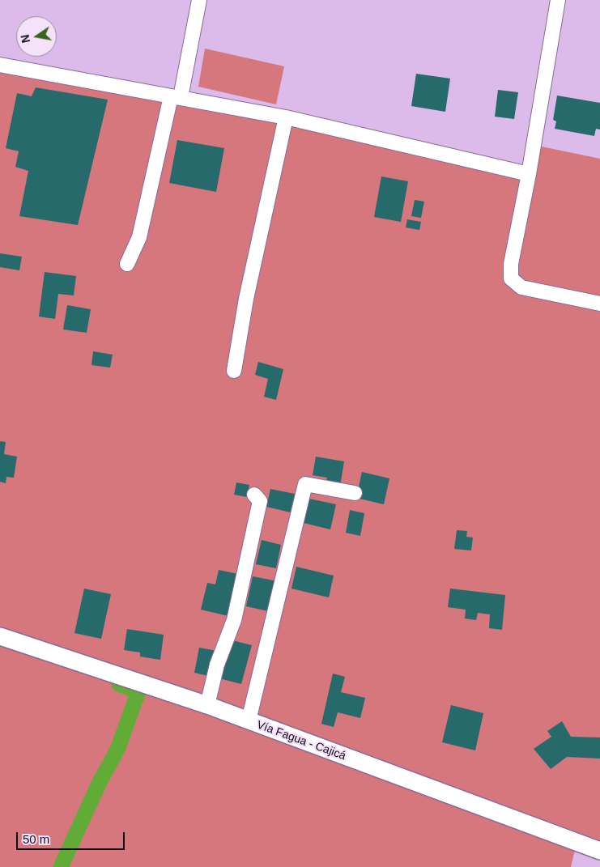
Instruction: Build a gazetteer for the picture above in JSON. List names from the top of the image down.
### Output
{
  "streets": {
    "street": ["Vía Fagua - Cajicá"]
  },
  "scale_bar": "50 m",
  "north": "left"
}
